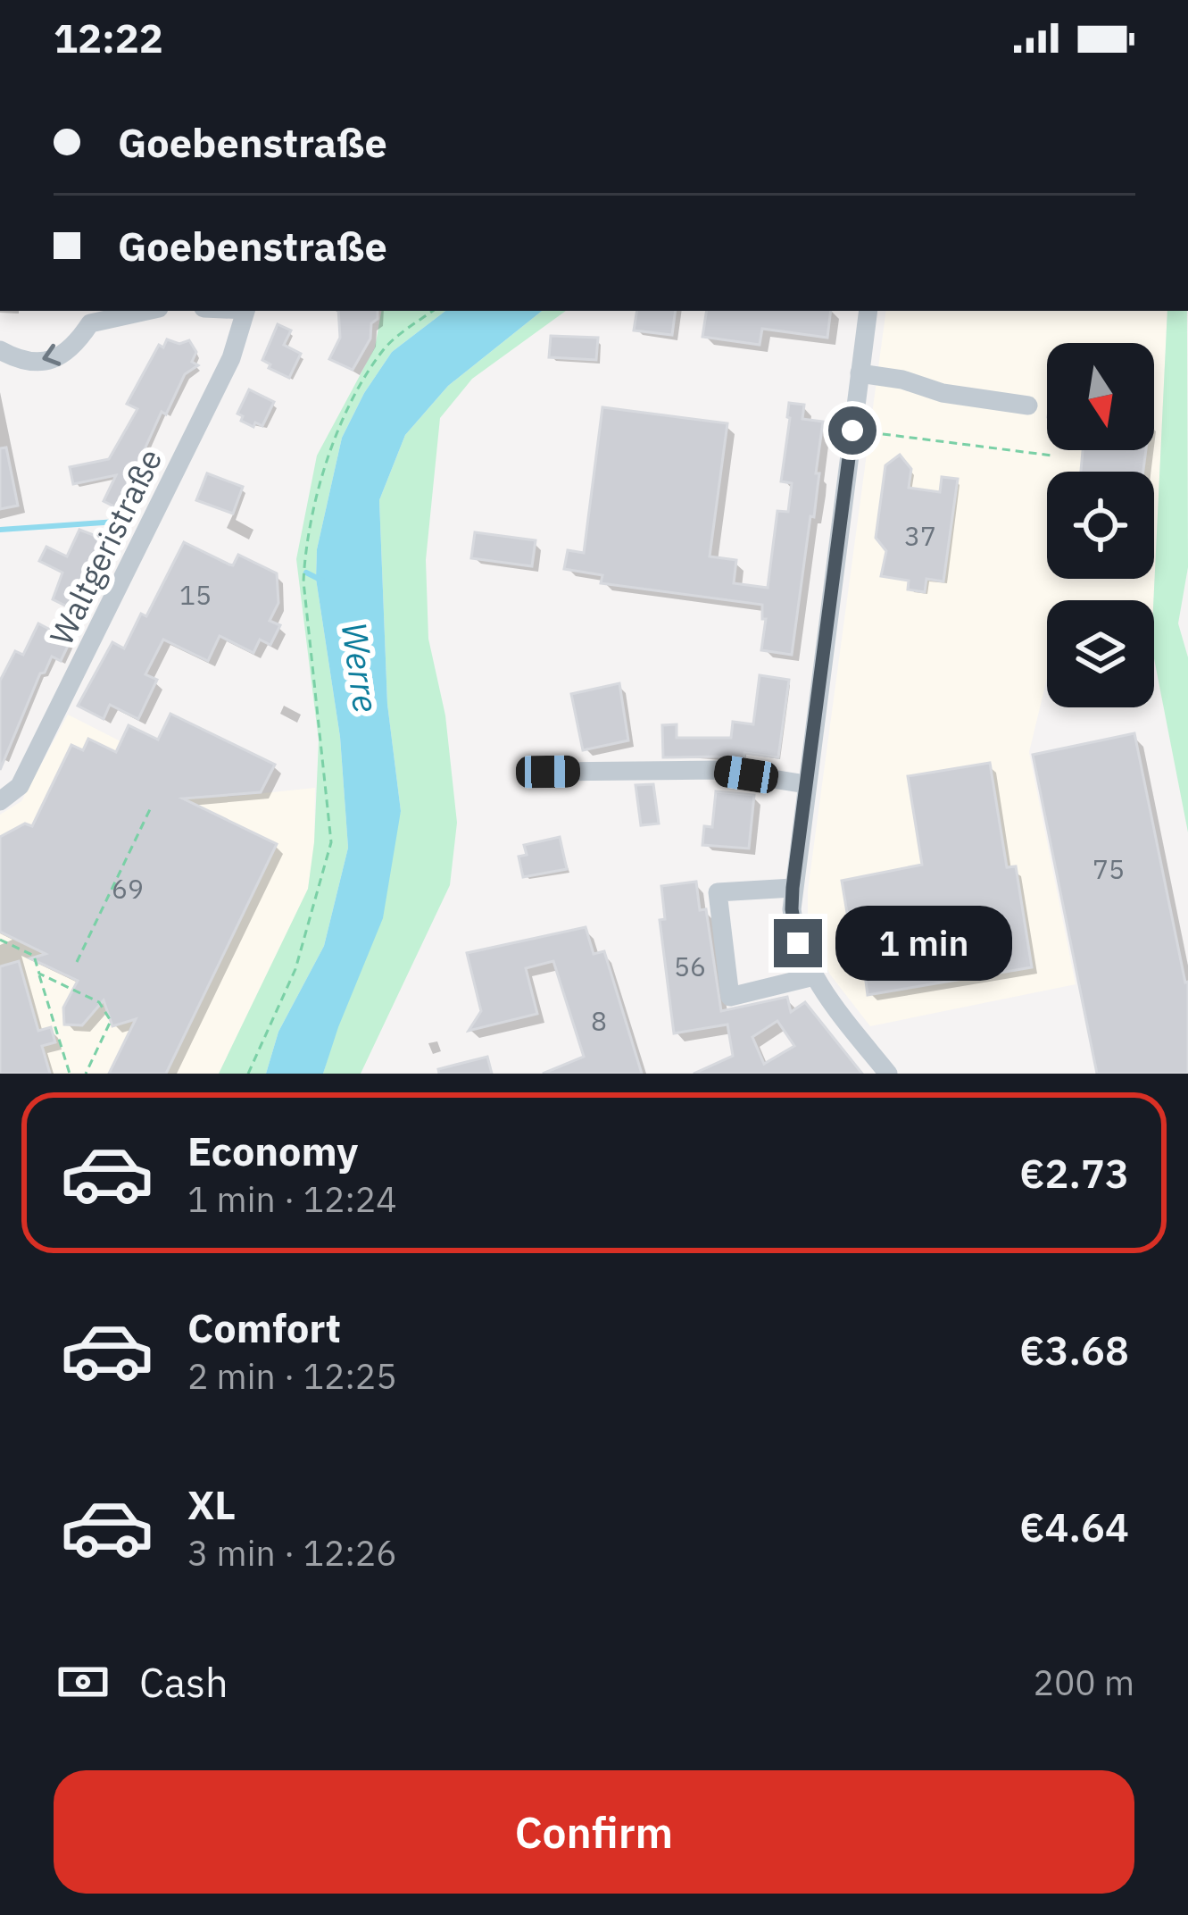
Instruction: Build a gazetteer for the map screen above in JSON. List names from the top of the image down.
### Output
{
  "streets": {
    "street": ["Waltgeristraße"]
  },
  "water": ["Werre"],
  "house_numbers": [
    "37",
    "15",
    "75",
    "69",
    "56",
    "8"
  ],
  "north": "bottom",
  "page": {
    "status": "12:22",
    "banner": ["Goebenstraße", "Goebenstraße"],
    "bubble": "1 min",
    "list": [
      {
        "name": "Economy",
        "note": "1 min · 12:24",
        "value": "€2.73"
      },
      {
        "name": "Comfort",
        "note": "2 min · 12:25",
        "value": "€3.68"
      },
      {
        "name": "XL",
        "note": "3 min · 12:26",
        "value": "€4.64"
      }
    ],
    "pay": ["Cash", "200 m"],
    "buttons": "Confirm"
  }
}
